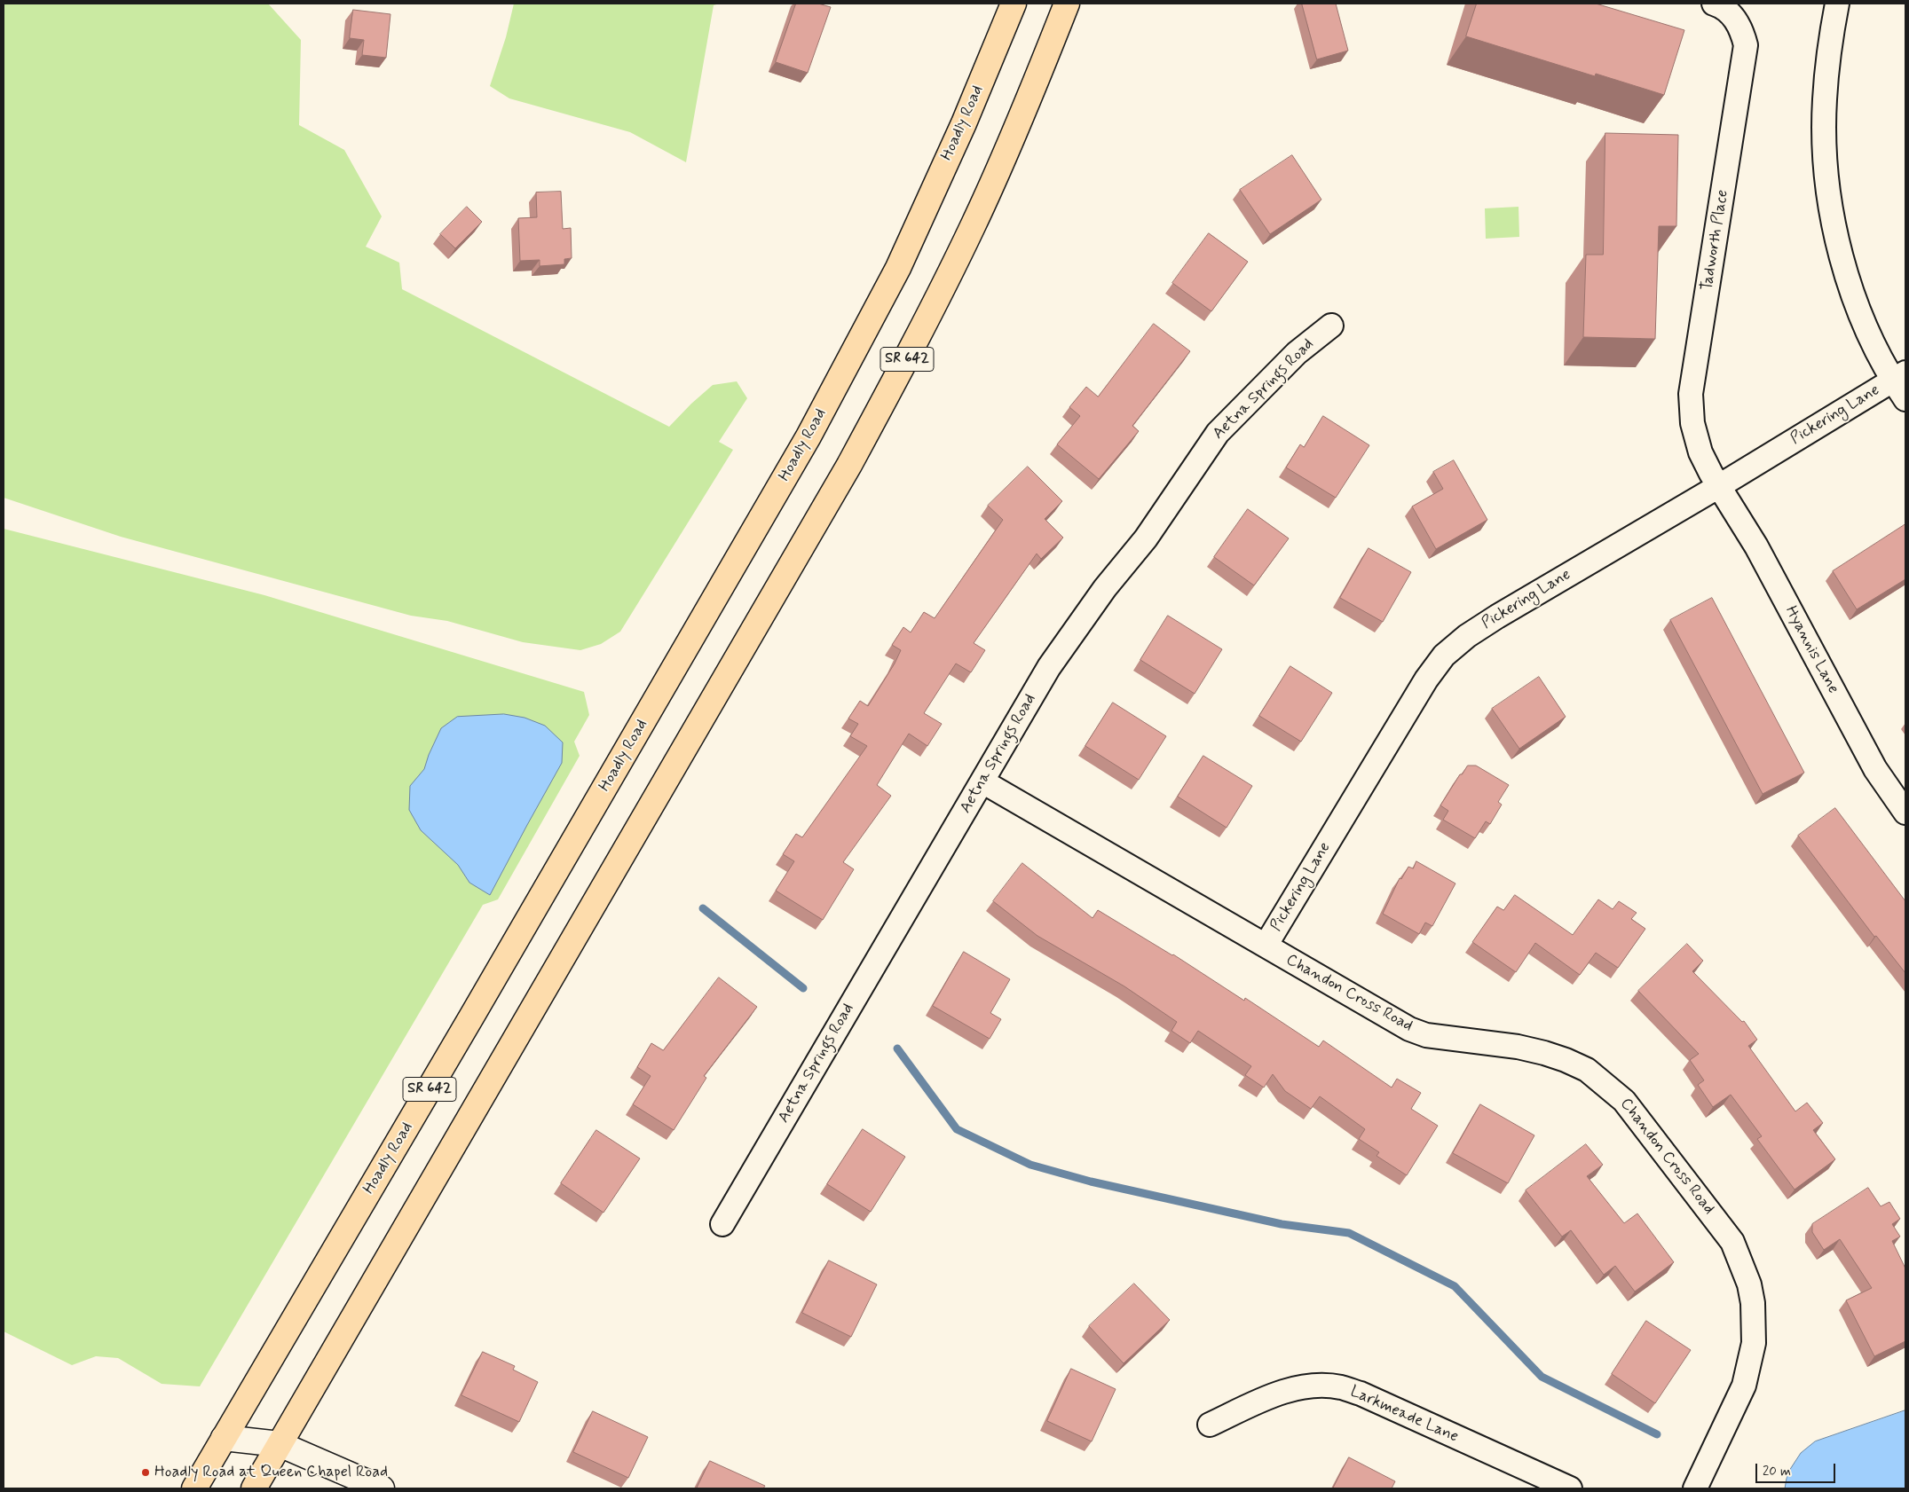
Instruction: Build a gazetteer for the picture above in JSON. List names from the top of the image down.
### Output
{
  "streets": {
    "main road": ["Hoadly Road", "SR 642"],
    "street": [
      "Tadworth Place",
      "Aetna Springs Road",
      "Pickering Lane",
      "Hyannis Lane",
      "Chandon Cross Road",
      "Larkmeade Lane"
    ]
  },
  "crossings": [
    ["Tadworth Place", "Pickering Lane"],
    ["Tadworth Place", "Hyannis Lane"],
    ["Aetna Springs Road", "Chandon Cross Road"],
    ["Pickering Lane", "Hyannis Lane"],
    ["Pickering Lane", "Chandon Cross Road"]
  ],
  "places": ["Hoadly Road at Queen Chapel Road"],
  "scale_bar": "20 m"
}
